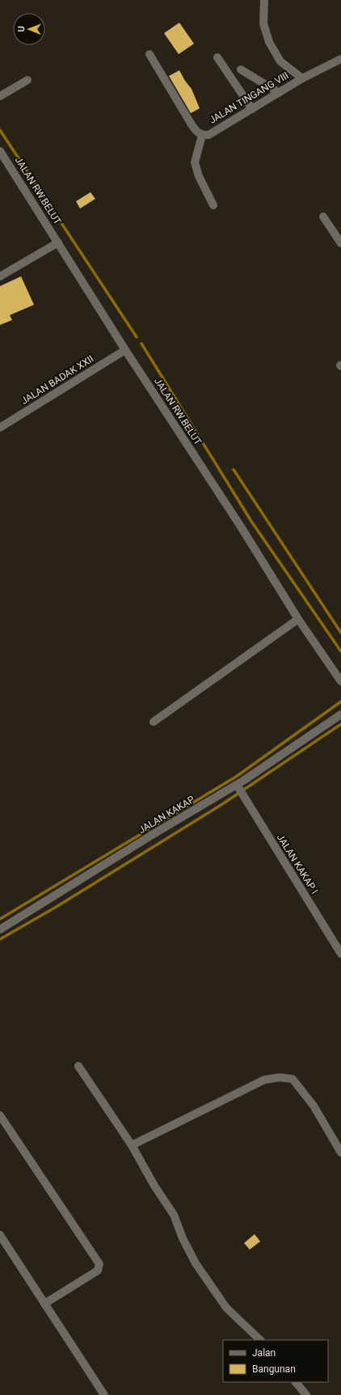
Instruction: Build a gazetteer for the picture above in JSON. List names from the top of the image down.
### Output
{
  "streets": {
    "street": [
      "JALAN TINGANG VIII",
      "JALAN RW.BELUT",
      "JALAN BADAK XXII",
      "JALAN KAKAP",
      "JALAN KAKAP I"
    ]
  },
  "crossings": [
    ["JALAN RW.BELUT", "JALAN BADAK XXII"],
    ["JALAN KAKAP", "JALAN KAKAP I"]
  ],
  "legend": ["Jalan", "Bangunan"],
  "north": "left"
}
